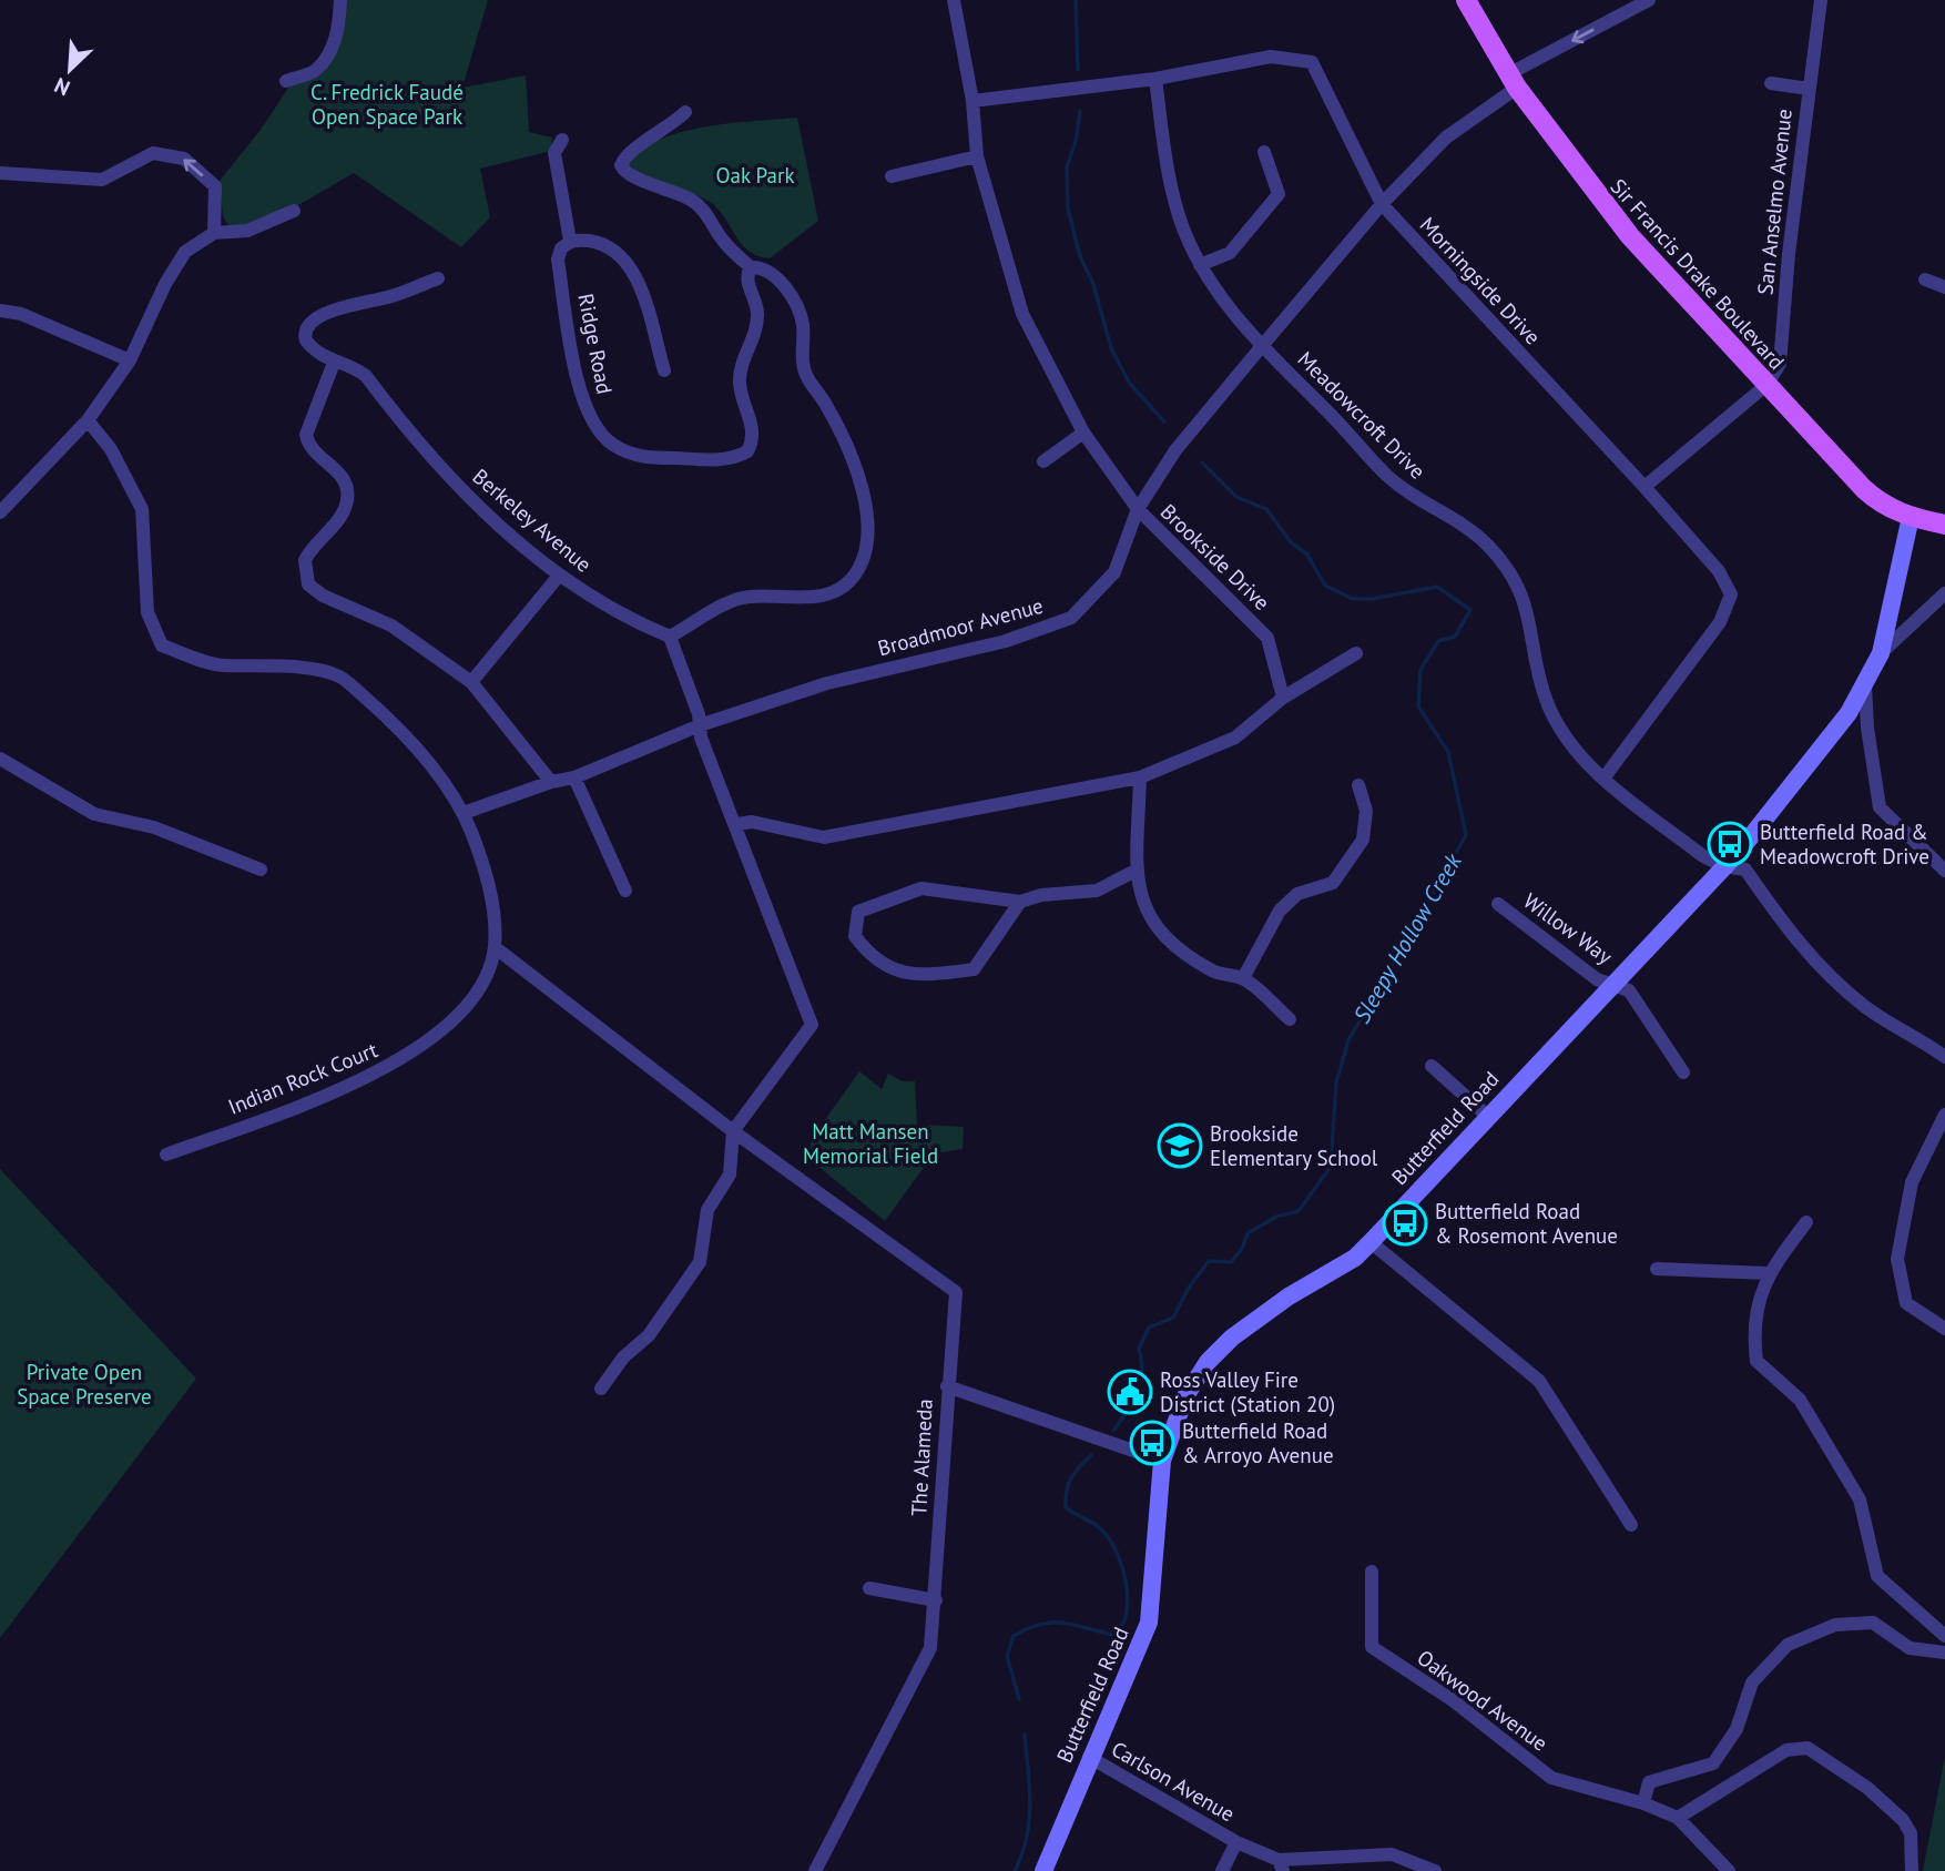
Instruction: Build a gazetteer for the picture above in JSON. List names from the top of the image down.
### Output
{
  "streets": {
    "main road": ["Sir Francis Drake Boulevard"],
    "street": [
      "San Anselmo Avenue",
      "Morningside Drive",
      "Ridge Road",
      "Meadowcroft Drive",
      "Berkeley Avenue",
      "Brookside Drive",
      "Broadmoor Avenue",
      "Willow Way",
      "Indian Rock Court",
      "Butterfield Road",
      "The Alameda",
      "Oakwood Avenue",
      "Carlson Avenue"
    ]
  },
  "crossings": [
    ["San Anselmo Avenue", "Sir Francis Drake Boulevard"],
    ["San Anselmo Avenue", "Morningside Drive"],
    ["Sir Francis Drake Boulevard", "Broadmoor Avenue"],
    ["Sir Francis Drake Boulevard", "Butterfield Road"],
    ["Morningside Drive", "Meadowcroft Drive"],
    ["Morningside Drive", "Brookside Drive"],
    ["Morningside Drive", "Broadmoor Avenue"],
    ["Meadowcroft Drive", "Broadmoor Avenue"],
    ["Meadowcroft Drive", "Butterfield Road"],
    ["Brookside Drive", "Broadmoor Avenue"],
    ["Willow Way", "Butterfield Road"],
    ["Indian Rock Court", "The Alameda"],
    ["Butterfield Road", "Carlson Avenue"]
  ],
  "water": ["Sleepy Hollow Creek"],
  "parks": [
    "C. Fredrick Faudé Open Space Park",
    "Oak Park",
    "Matt Mansen Memorial Field",
    "Private Open Space Preserve"
  ],
  "places": {
    "bus stop": ["Butterfield Road & Meadowcroft Drive", "Butterfield Road & Rosemont Avenue", "Butterfield Road & Arroyo Avenue"],
    "school or university": ["Brookside Elementary School"],
    "public building": ["Ross Valley Fire District (Station 20)"]
  },
  "north": "bottom left"
}
